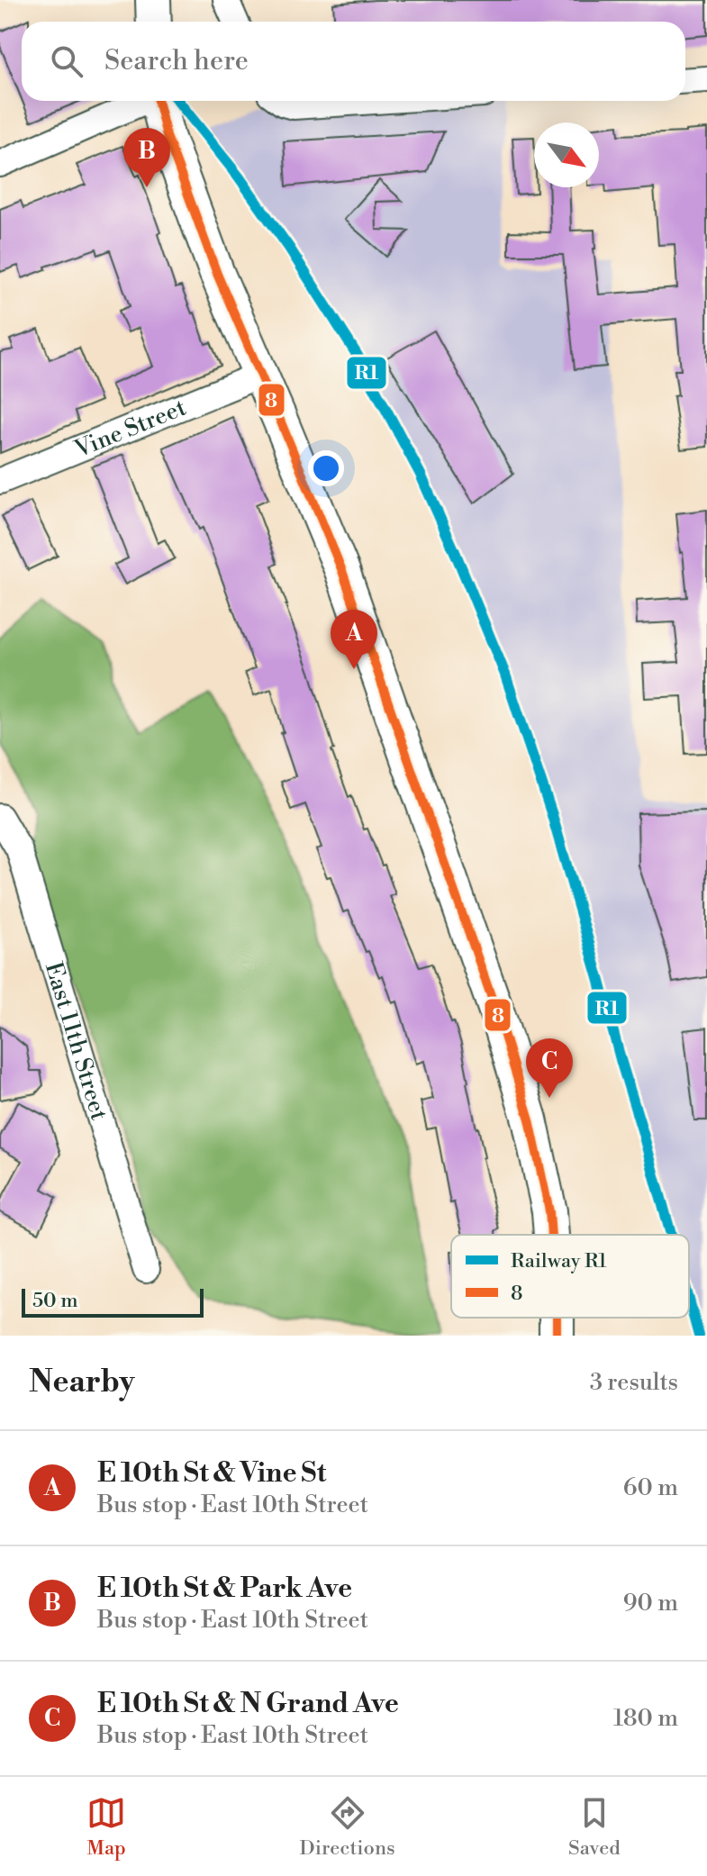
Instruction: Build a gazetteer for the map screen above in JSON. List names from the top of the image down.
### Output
{
  "streets": {
    "street": ["Vine Street", "East 11th Street"]
  },
  "lines": ["rail line R1", "transit line 8"],
  "legend": ["Railway R1", "8"],
  "scale_bar": "50 m",
  "north": "bottom right",
  "page": {
    "search": "Search here",
    "pins": ["B", "A", "C"],
    "scale": "50 m",
    "heading": ["Nearby", "3 results"],
    "list": [
      {
        "mark": "A",
        "name": "E 10th St & Vine St",
        "note": "Bus stop · East 10th Street",
        "value": "60 m"
      },
      {
        "mark": "B",
        "name": "E 10th St & Park Ave",
        "note": "Bus stop · East 10th Street",
        "value": "90 m"
      },
      {
        "mark": "C",
        "name": "E 10th St & N Grand Ave",
        "note": "Bus stop · East 10th Street",
        "value": "180 m"
      }
    ],
    "nav": ["Map", "Directions", "Saved"]
  }
}
